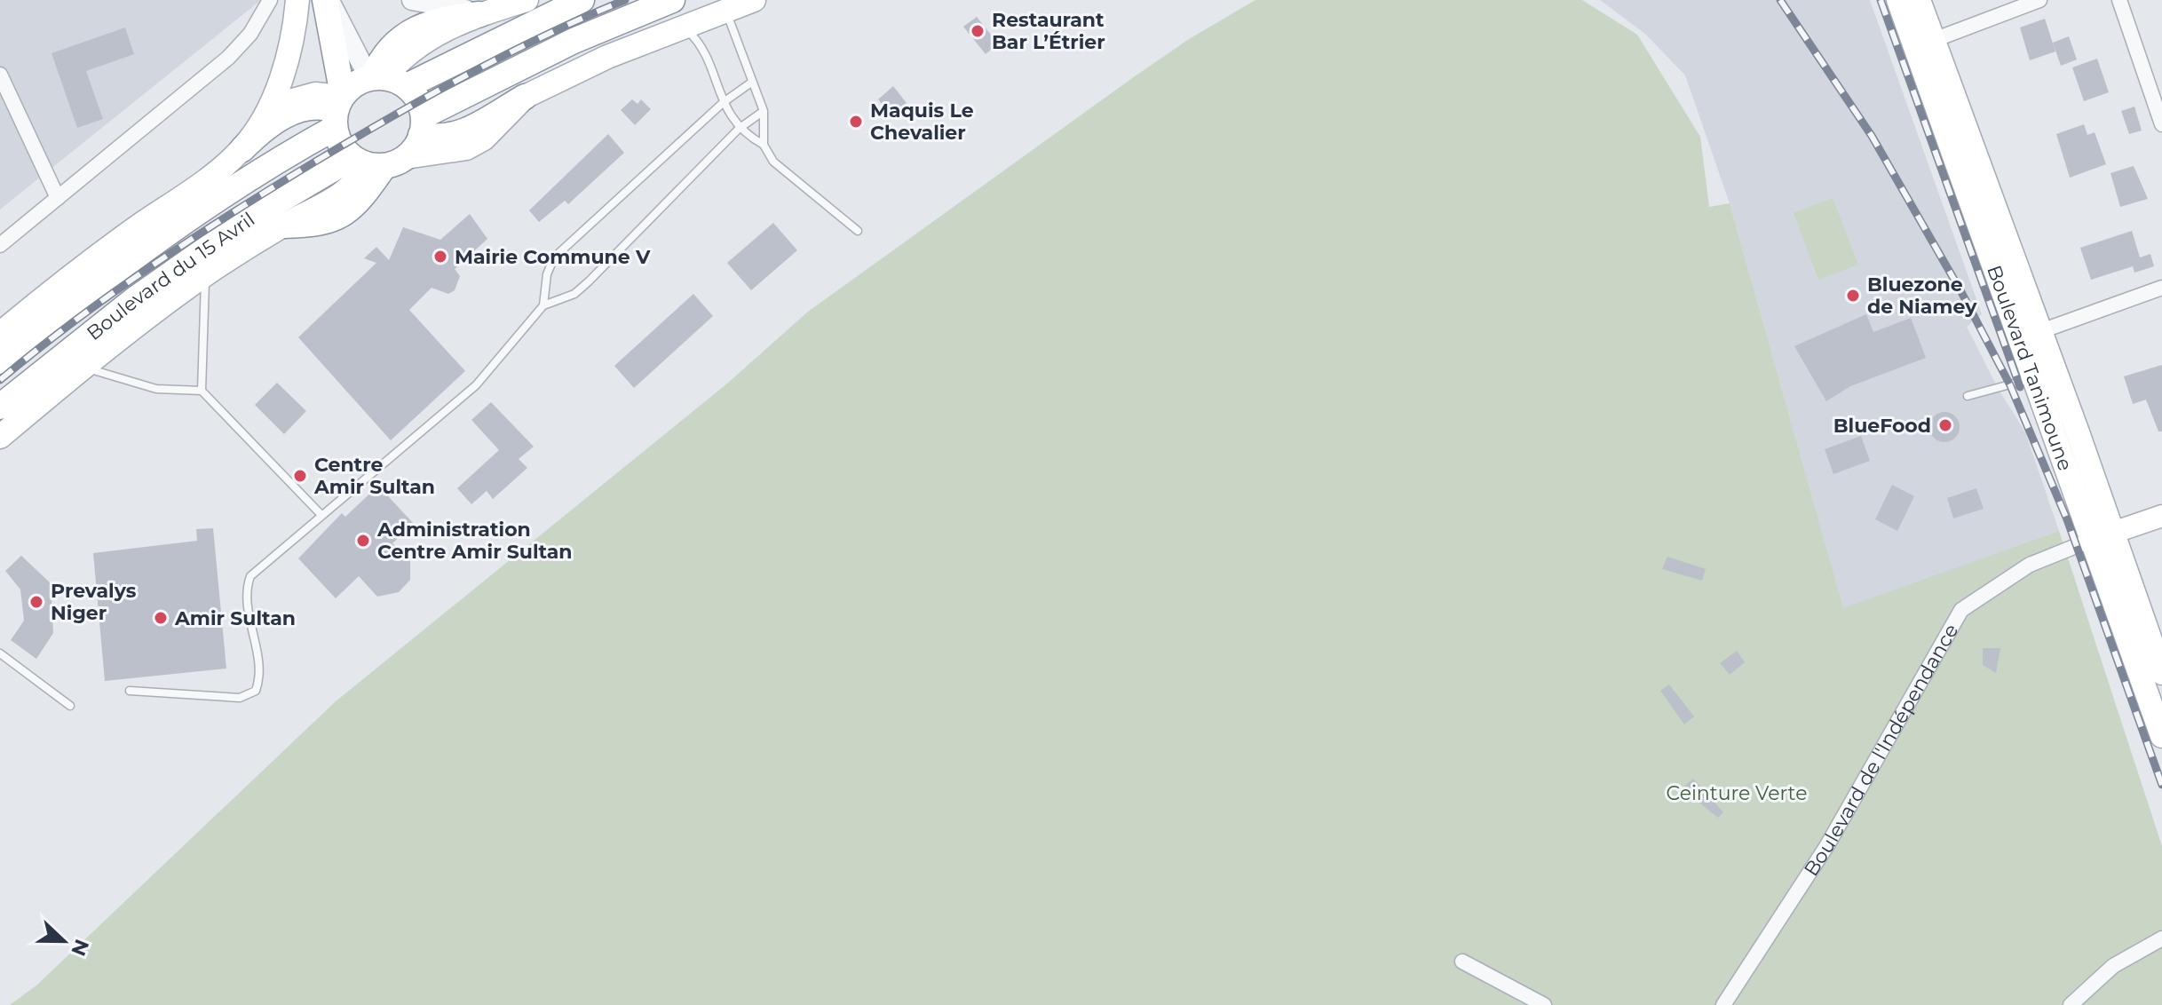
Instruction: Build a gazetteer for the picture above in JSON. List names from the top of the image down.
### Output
{
  "streets": {
    "highway": ["Boulevard du 15 Avril"],
    "main road": ["Boulevard Tanimoune", "Boulevard de l'Indépendance"]
  },
  "crossings": [
    ["Boulevard Tanimoune", "Boulevard de l'Indépendance"]
  ],
  "parks": ["Ceinture Verte"],
  "places": [
    "Restaurant Bar L’Étrier",
    "Maquis Le Chevalier",
    "Mairie Commune V",
    "Bluezone de Niamey",
    "BlueFood",
    "Centre Amir Sultan",
    "Administration Centre Amir Sultan",
    "Prevalys Niger",
    "Amir Sultan"
  ],
  "north": "right"
}
